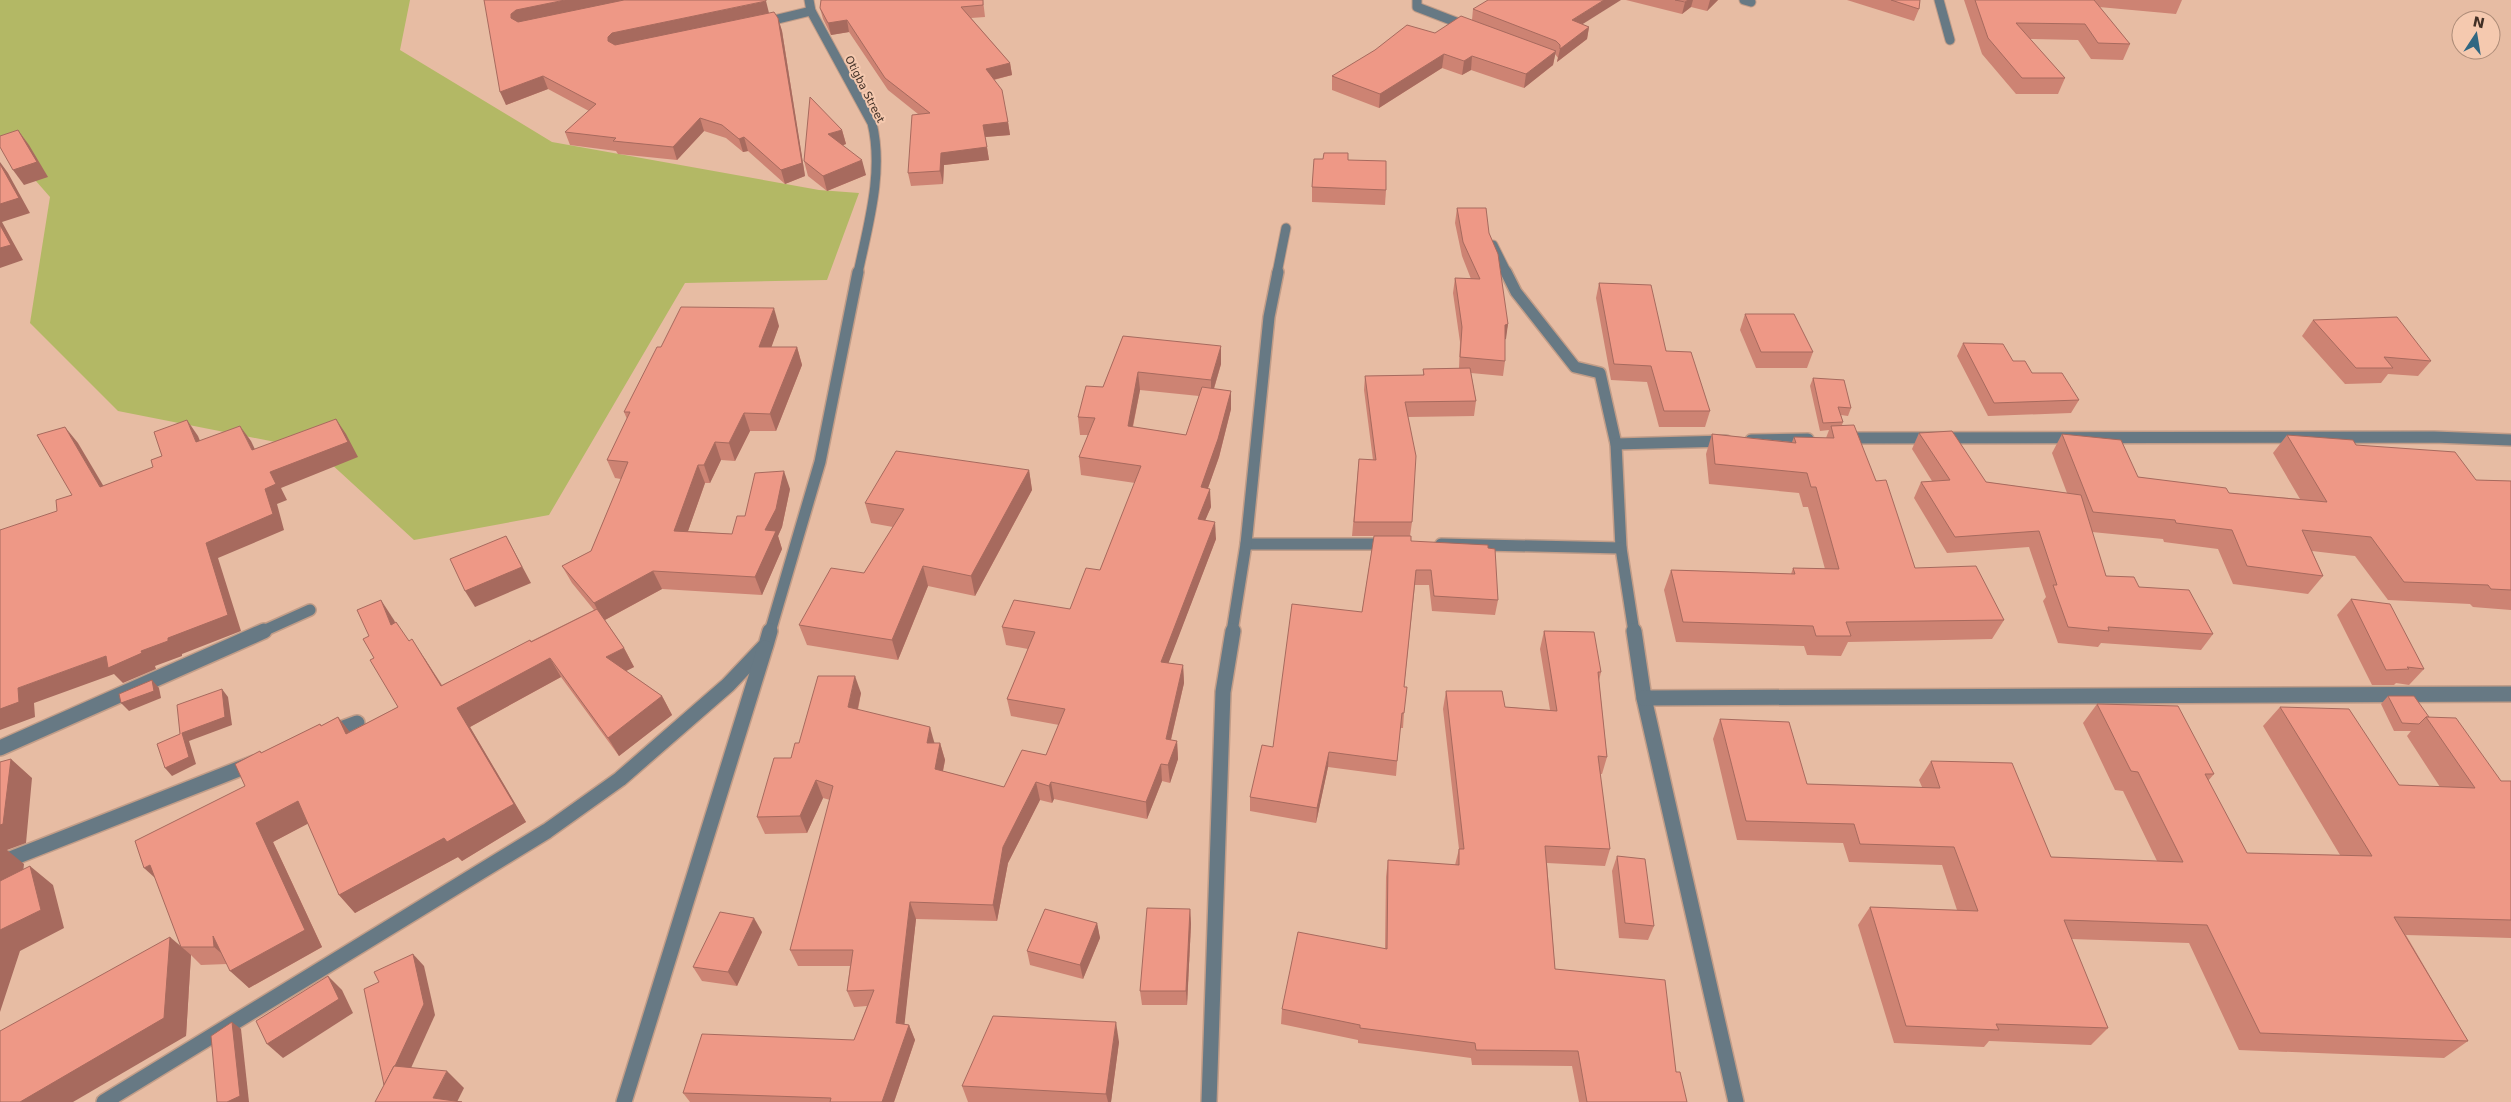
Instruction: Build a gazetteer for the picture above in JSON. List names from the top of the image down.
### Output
{
  "streets": {
    "street": ["Otigba Street"]
  },
  "north": "top"
}
